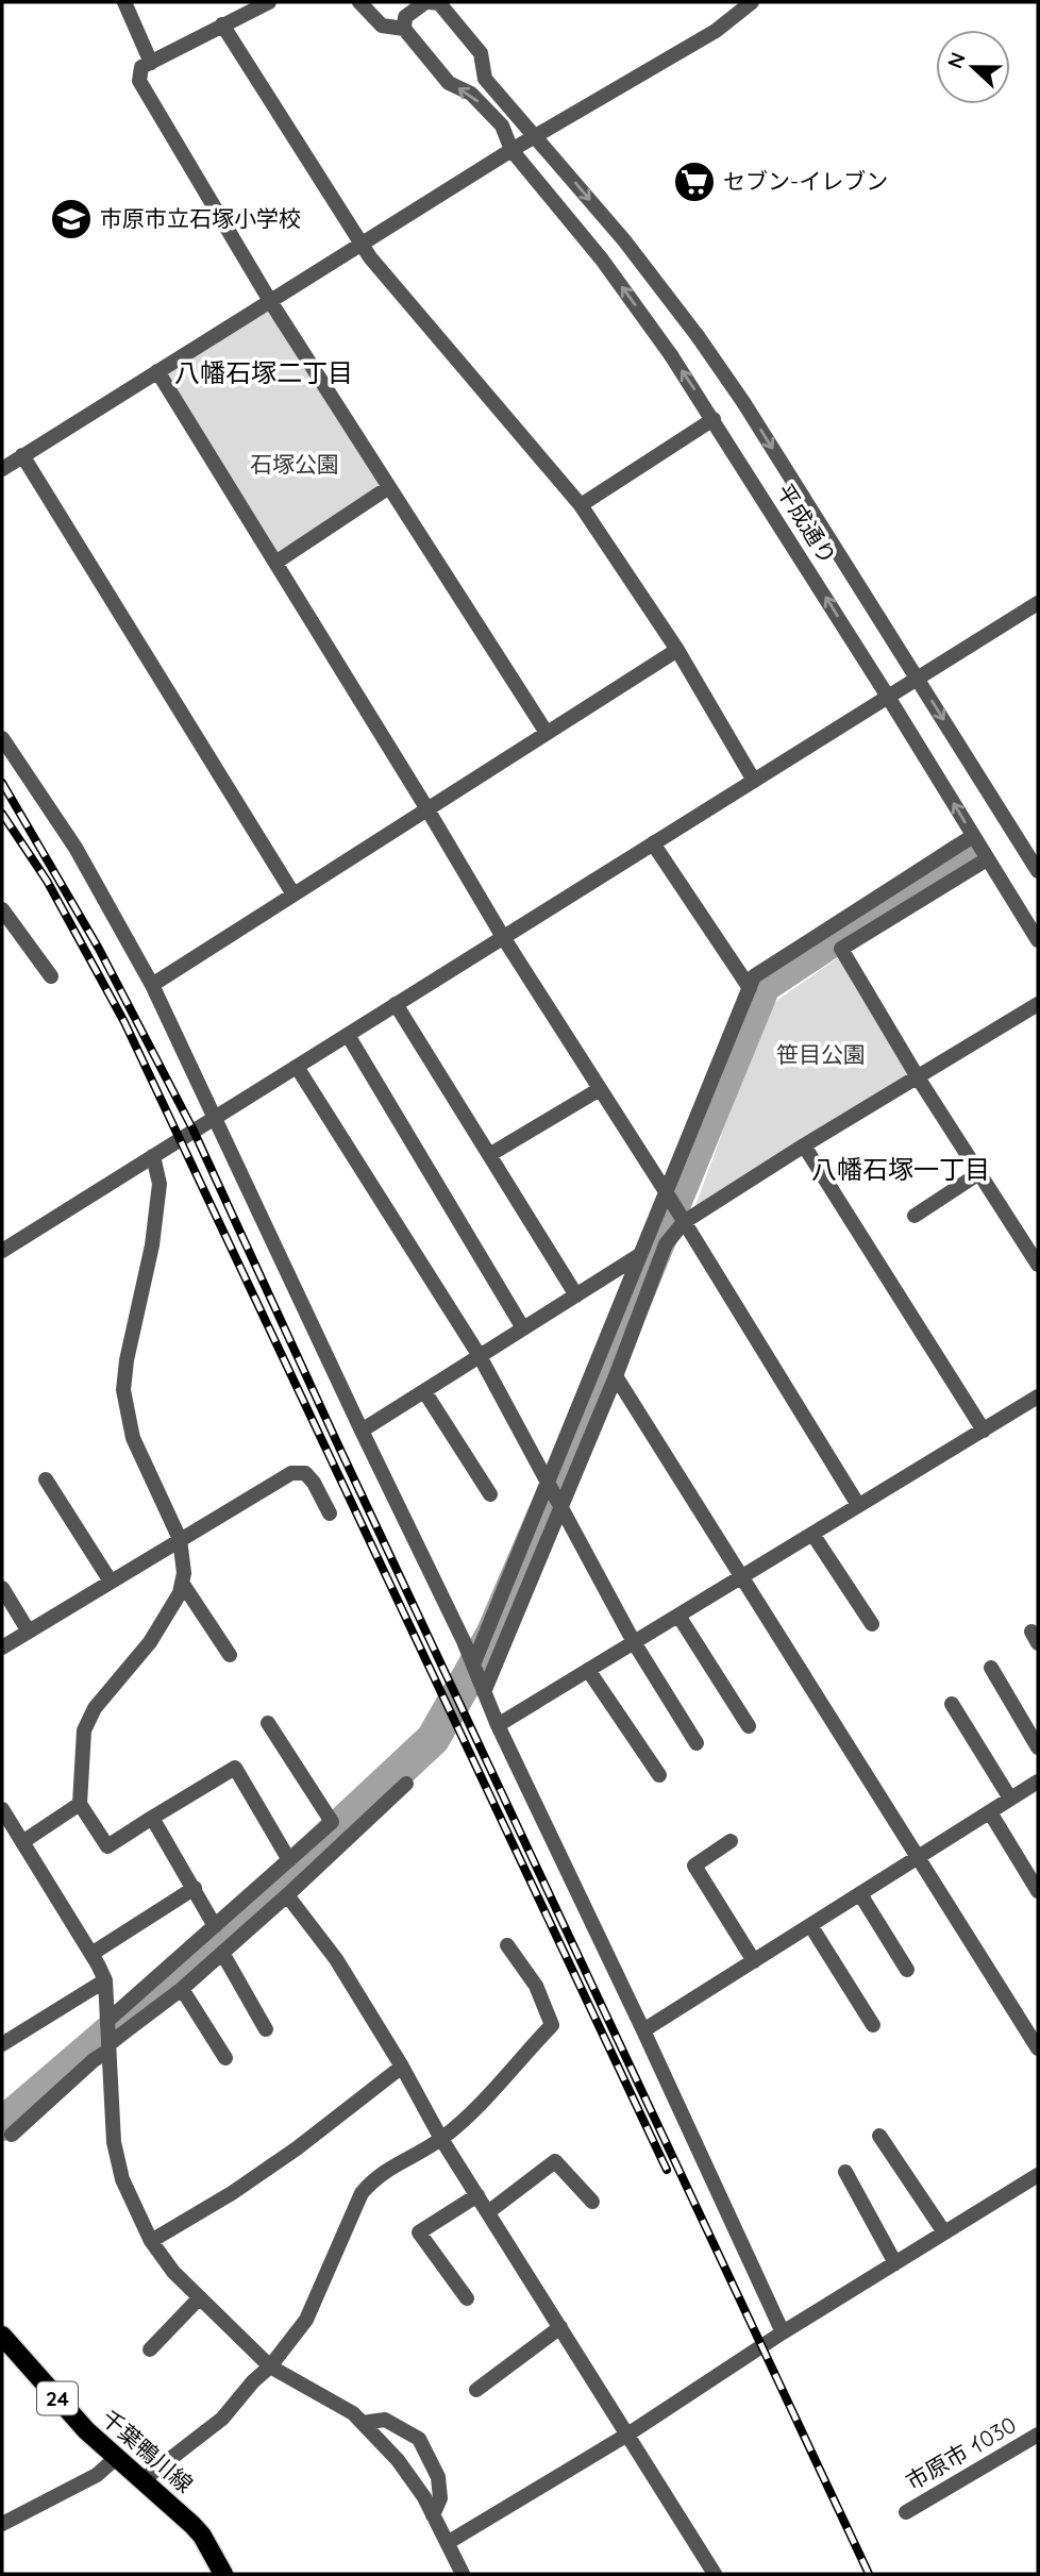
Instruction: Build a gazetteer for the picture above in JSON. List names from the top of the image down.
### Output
{
  "streets": {
    "main road": ["24", "千葉鴨川線"],
    "street": ["平成通り", "市原市 ｲ030"]
  },
  "districts": ["八幡石塚二丁目", "八幡石塚一丁目"],
  "parks": ["石塚公園", "笹目公園"],
  "places": {
    "supermarket": ["セブン-イレブン"],
    "school or university": ["市原市立石塚小学校"]
  },
  "north": "left"
}
